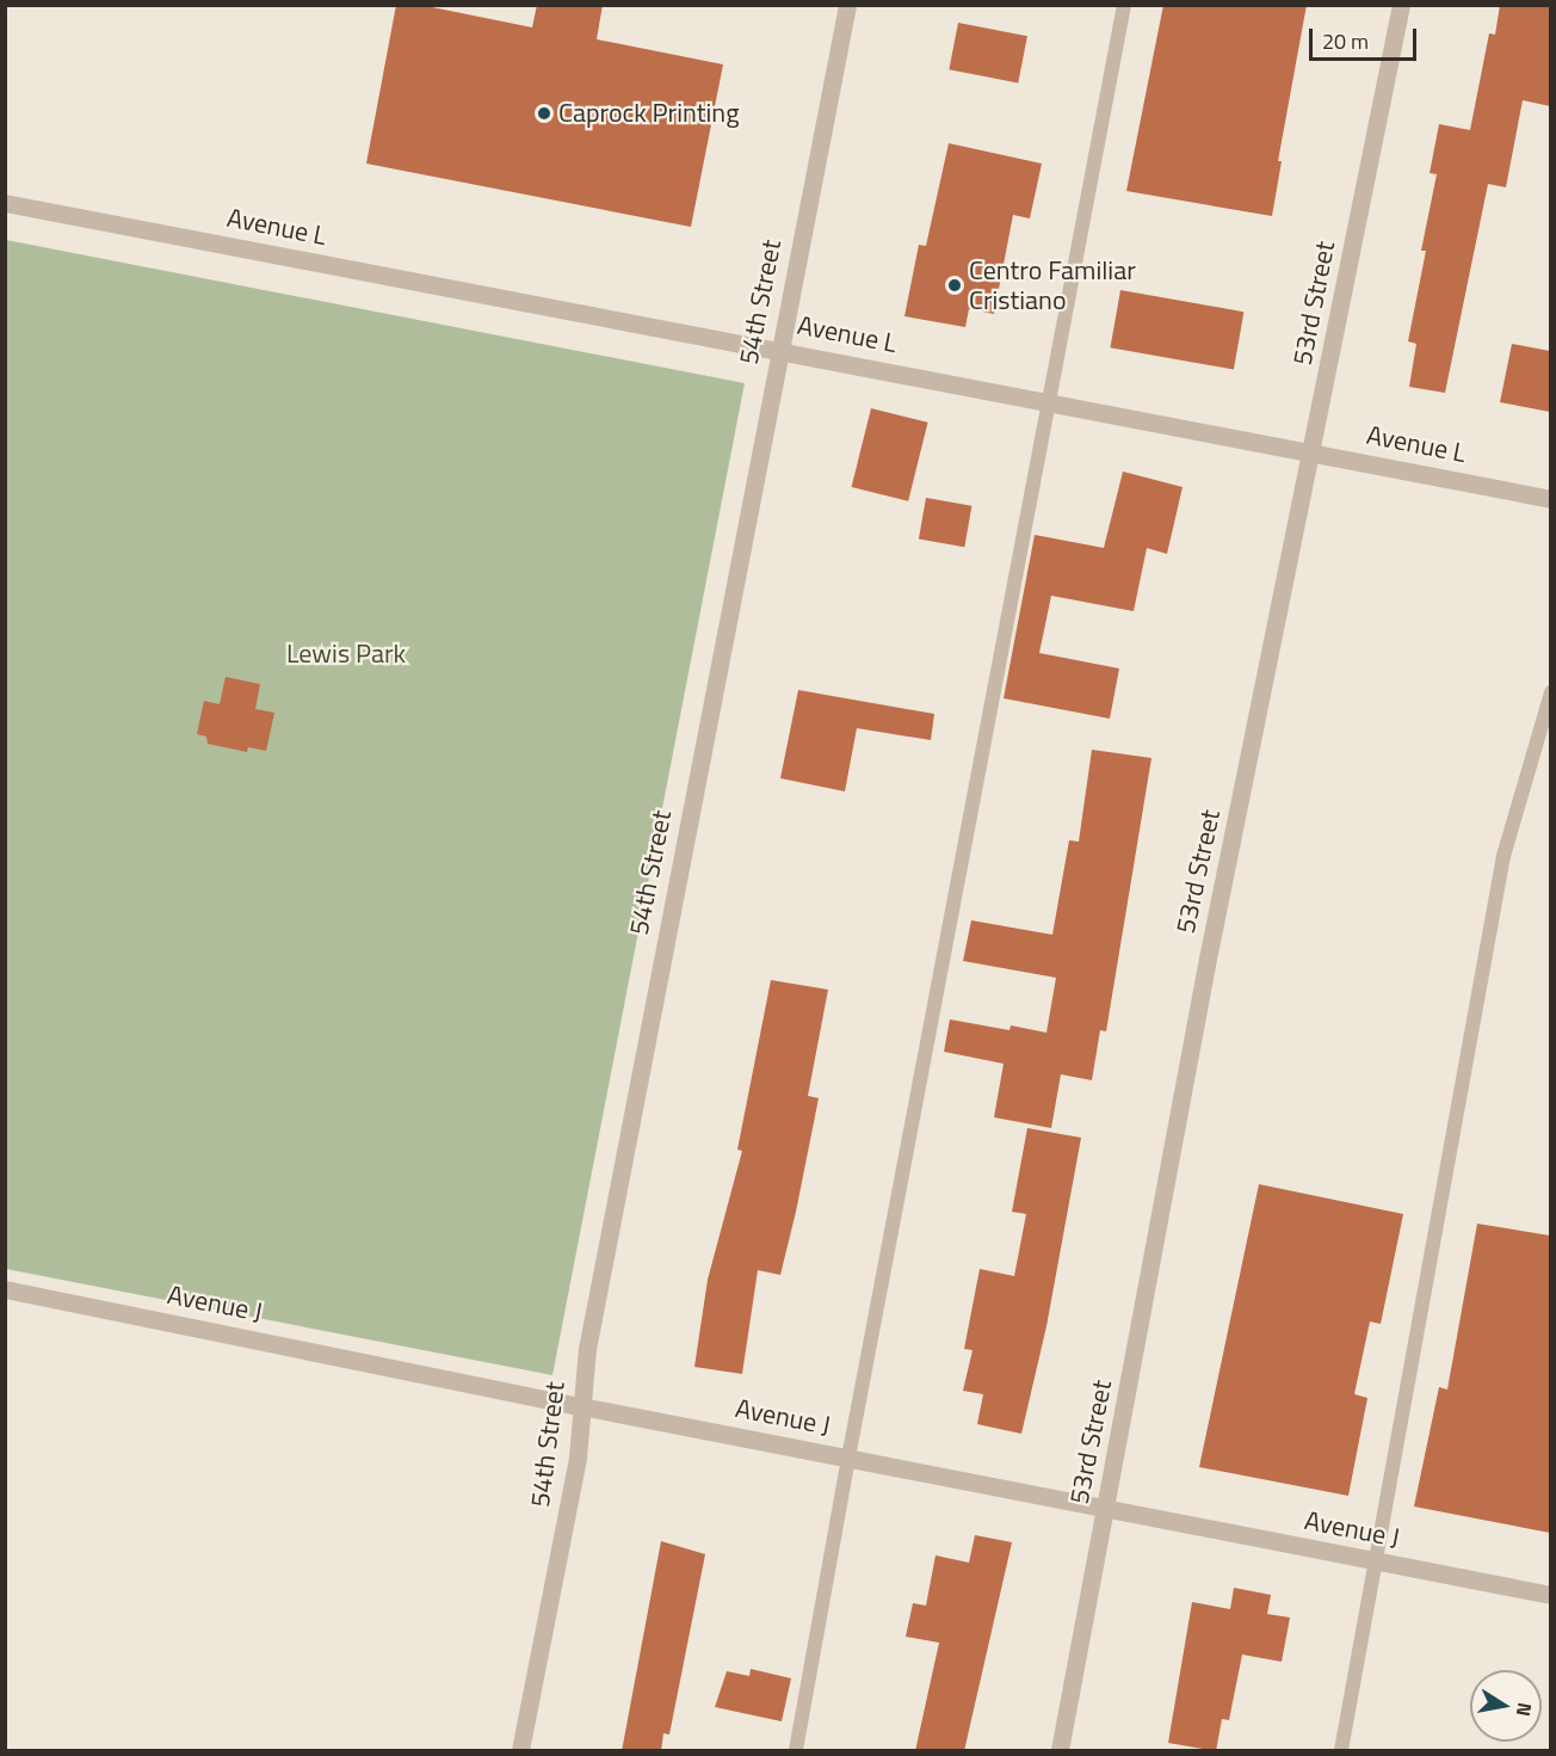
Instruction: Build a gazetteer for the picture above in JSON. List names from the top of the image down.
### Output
{
  "streets": {
    "street": [
      "Avenue L",
      "54th Street",
      "53rd Street",
      "Avenue J"
    ]
  },
  "crossings": [
    ["Avenue L", "54th Street"],
    ["Avenue L", "53rd Street"],
    ["54th Street", "Avenue J"],
    ["53rd Street", "Avenue J"]
  ],
  "parks": ["Lewis Park"],
  "places": ["Caprock Printing", "Centro Familiar Cristiano"],
  "scale_bar": "20 m",
  "north": "right"
}
